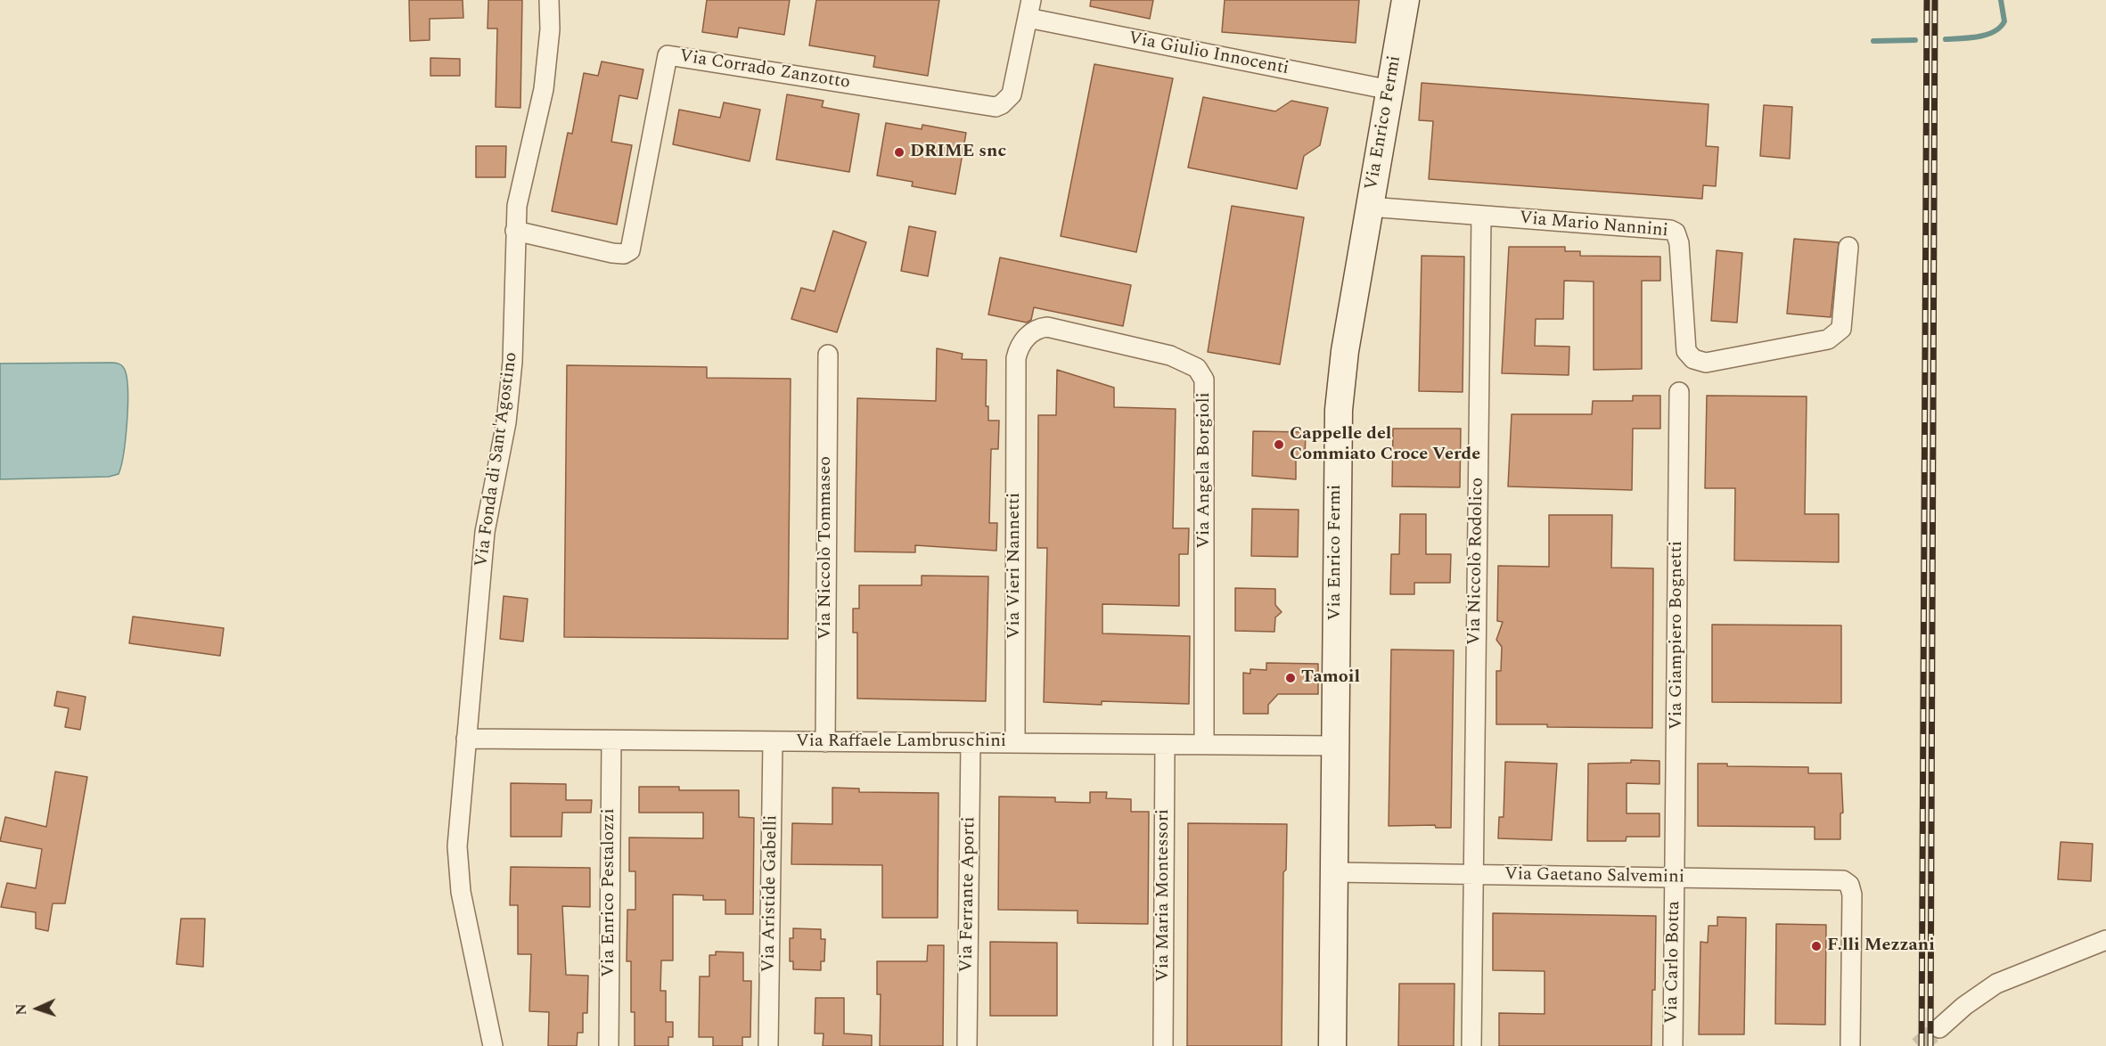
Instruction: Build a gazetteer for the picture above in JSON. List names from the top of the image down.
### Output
{
  "streets": {
    "street": [
      "Via Giulio Innocenti",
      "Via Corrado Zanzotto",
      "Via Enrico Fermi",
      "Via Mario Nannini",
      "Via Fonda di Sant'Agostino",
      "Via Angela Borgioli",
      "Via Niccolò Tommaseo",
      "Via Niccolò Rodolico",
      "Via Vieri Nannetti",
      "Via Giampiero Bognetti",
      "Via Raffaele Lambruschini",
      "Via Gaetano Salvemini",
      "Via Enrico Pestalozzi",
      "Via Aristide Gabelli",
      "Via Ferrante Aporti",
      "Via Maria Montessori",
      "Via Carlo Botta"
    ]
  },
  "crossings": [
    ["Via Giulio Innocenti", "Via Corrado Zanzotto"],
    ["Via Giulio Innocenti", "Via Enrico Fermi"],
    ["Via Corrado Zanzotto", "Via Fonda di Sant'Agostino"],
    ["Via Enrico Fermi", "Via Mario Nannini"],
    ["Via Enrico Fermi", "Via Raffaele Lambruschini"],
    ["Via Enrico Fermi", "Via Gaetano Salvemini"],
    ["Via Mario Nannini", "Via Niccolò Rodolico"],
    ["Via Fonda di Sant'Agostino", "Via Raffaele Lambruschini"],
    ["Via Angela Borgioli", "Via Vieri Nannetti"],
    ["Via Angela Borgioli", "Via Raffaele Lambruschini"],
    ["Via Niccolò Tommaseo", "Via Raffaele Lambruschini"],
    ["Via Niccolò Rodolico", "Via Gaetano Salvemini"],
    ["Via Vieri Nannetti", "Via Raffaele Lambruschini"],
    ["Via Giampiero Bognetti", "Via Gaetano Salvemini"],
    ["Via Giampiero Bognetti", "Via Carlo Botta"],
    ["Via Raffaele Lambruschini", "Via Enrico Pestalozzi"],
    ["Via Raffaele Lambruschini", "Via Aristide Gabelli"],
    ["Via Raffaele Lambruschini", "Via Ferrante Aporti"],
    ["Via Raffaele Lambruschini", "Via Maria Montessori"],
    ["Via Gaetano Salvemini", "Via Carlo Botta"]
  ],
  "places": [
    "DRIME snc",
    "Cappelle del Commiato Croce Verde",
    "Tamoil",
    "F.lli Mezzani"
  ],
  "north": "left"
}
